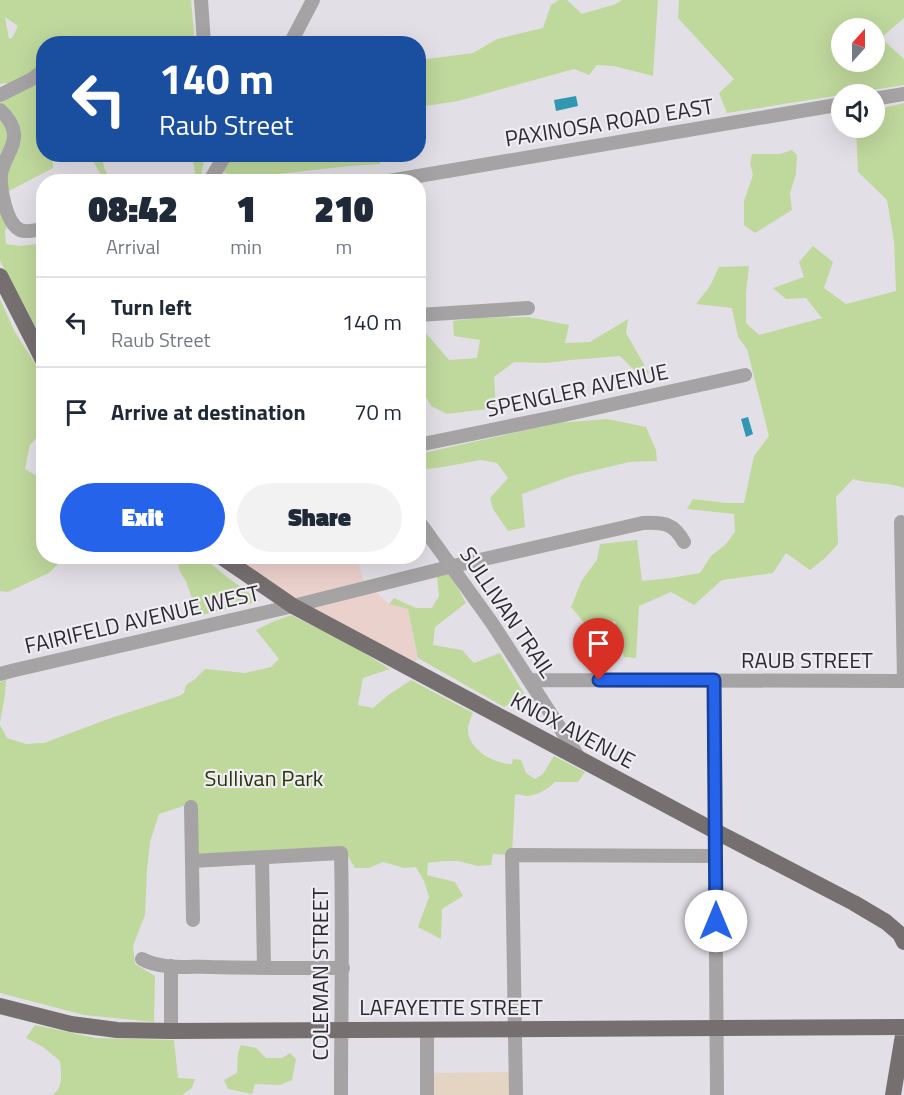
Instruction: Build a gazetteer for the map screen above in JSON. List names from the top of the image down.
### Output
{
  "streets": {
    "main road": ["KNOX AVENUE", "LAFAYETTE STREET"],
    "street": [
      "PAXINOSA ROAD EAST",
      "SPENGLER AVENUE",
      "SULLIVAN TRAIL",
      "FAIRIFELD AVENUE WEST",
      "RAUB STREET",
      "COLEMAN STREET"
    ]
  },
  "crossings": [
    ["SULLIVAN TRAIL", "FAIRIFELD AVENUE WEST"],
    ["SULLIVAN TRAIL", "RAUB STREET"],
    ["SULLIVAN TRAIL", "KNOX AVENUE"],
    ["FAIRIFELD AVENUE WEST", "KNOX AVENUE"],
    ["COLEMAN STREET", "LAFAYETTE STREET"]
  ],
  "parks": ["Sullivan Park"],
  "north": "top",
  "page": {
    "turn": ["140 m", "Raub Street"],
    "eta": [
      "08:42",
      "Arrival",
      "1",
      "min",
      "210",
      "m"
    ],
    "list": [
      {
        "name": "Turn left",
        "note": "Raub Street",
        "value": "140 m"
      },
      {
        "name": "Arrive at destination",
        "value": "70 m"
      }
    ],
    "buttons": ["Exit", "Share"]
  }
}
